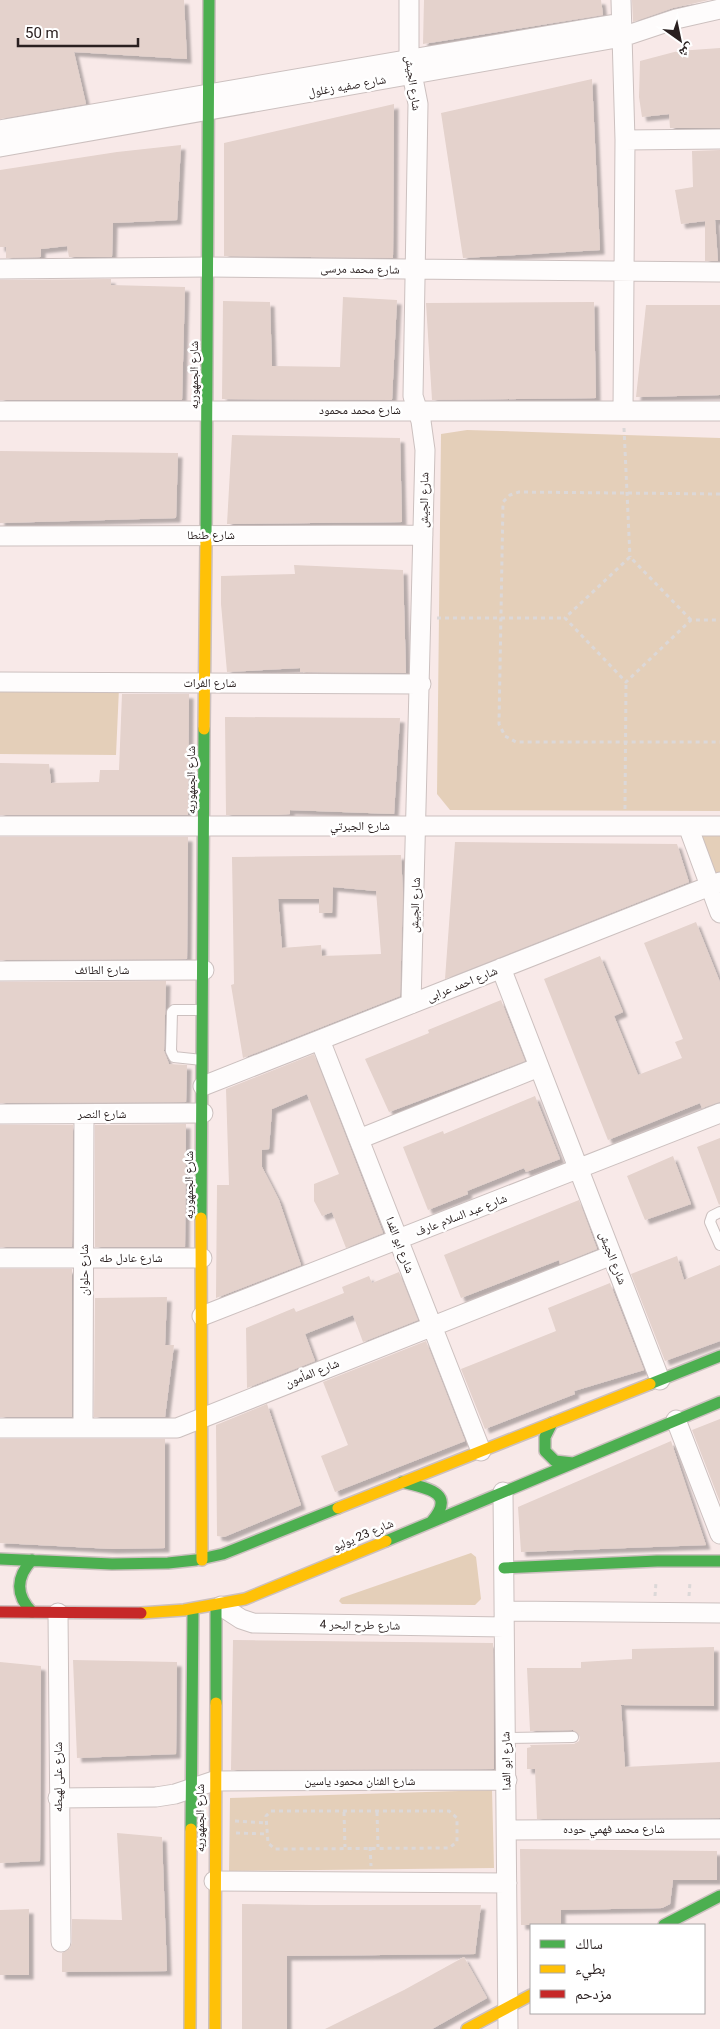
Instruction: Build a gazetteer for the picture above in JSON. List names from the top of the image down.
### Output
{
  "streets": {
    "main road": ["شارع الجمهوريه", "شارع 23 يوليو"],
    "street": [
      "شارع الجيش",
      "شارع صفيه زغلول",
      "شارع محمد مرسى",
      "شارع محمد محمود",
      "شارع طنطا",
      "شارع الفرات",
      "شارع الجبرتي",
      "شارع الطائف",
      "شارع احمد عرابى",
      "شارع النصر",
      "شارع عبد السلام عارف",
      "شارع ابو الفدا",
      "شارع عادل طه",
      "شارع حلوان",
      "شارع المأمون",
      "شارع طرح البحر 4",
      "شارع على لهيطه",
      "شارع الفنان محمود ياسين",
      "شارع محمد فهمي حوده"
    ]
  },
  "crossings": [
    ["شارع الجيش", "شارع صفيه زغلول"],
    ["شارع الجيش", "شارع محمد مرسى"],
    ["شارع الجيش", "شارع محمد محمود"],
    ["شارع الجيش", "شارع طنطا"],
    ["شارع الجيش", "شارع الفرات"],
    ["شارع الجيش", "شارع الجبرتي"],
    ["شارع الجيش", "شارع احمد عرابى"],
    ["شارع الجيش", "شارع عبد السلام عارف"],
    ["شارع الجيش", "شارع المأمون"],
    ["شارع صفيه زغلول", "شارع الجمهوريه"],
    ["شارع محمد مرسى", "شارع الجمهوريه"],
    ["شارع الجمهوريه", "شارع محمد محمود"],
    ["شارع الجمهوريه", "شارع طنطا"],
    ["شارع الجمهوريه", "شارع الفرات"],
    ["شارع الجمهوريه", "شارع الجبرتي"],
    ["شارع الجمهوريه", "شارع الطائف"],
    ["شارع الجمهوريه", "شارع احمد عرابى"],
    ["شارع الجمهوريه", "شارع النصر"],
    ["شارع الجمهوريه", "شارع عبد السلام عارف"],
    ["شارع الجمهوريه", "شارع عادل طه"],
    ["شارع الجمهوريه", "شارع المأمون"],
    ["شارع الجمهوريه", "شارع 23 يوليو"],
    ["شارع الجمهوريه", "شارع طرح البحر 4"],
    ["شارع الجمهوريه", "شارع الفنان محمود ياسين"],
    ["شارع احمد عرابى", "شارع ابو الفدا"],
    ["شارع النصر", "شارع حلوان"],
    ["شارع عبد السلام عارف", "شارع ابو الفدا"],
    ["شارع ابو الفدا", "شارع المأمون"],
    ["شارع ابو الفدا", "شارع 23 يوليو"],
    ["شارع ابو الفدا", "شارع طرح البحر 4"],
    ["شارع ابو الفدا", "شارع الفنان محمود ياسين"],
    ["شارع ابو الفدا", "شارع محمد فهمي حوده"],
    ["شارع عادل طه", "شارع حلوان"],
    ["شارع حلوان", "شارع المأمون"],
    ["شارع 23 يوليو", "شارع طرح البحر 4"],
    ["شارع 23 يوليو", "شارع على لهيطه"],
    ["شارع على لهيطه", "شارع الفنان محمود ياسين"]
  ],
  "legend": ["سالك", "بطيء", "مزدحم"],
  "scale_bar": "50 m",
  "north": "bottom right"
}
